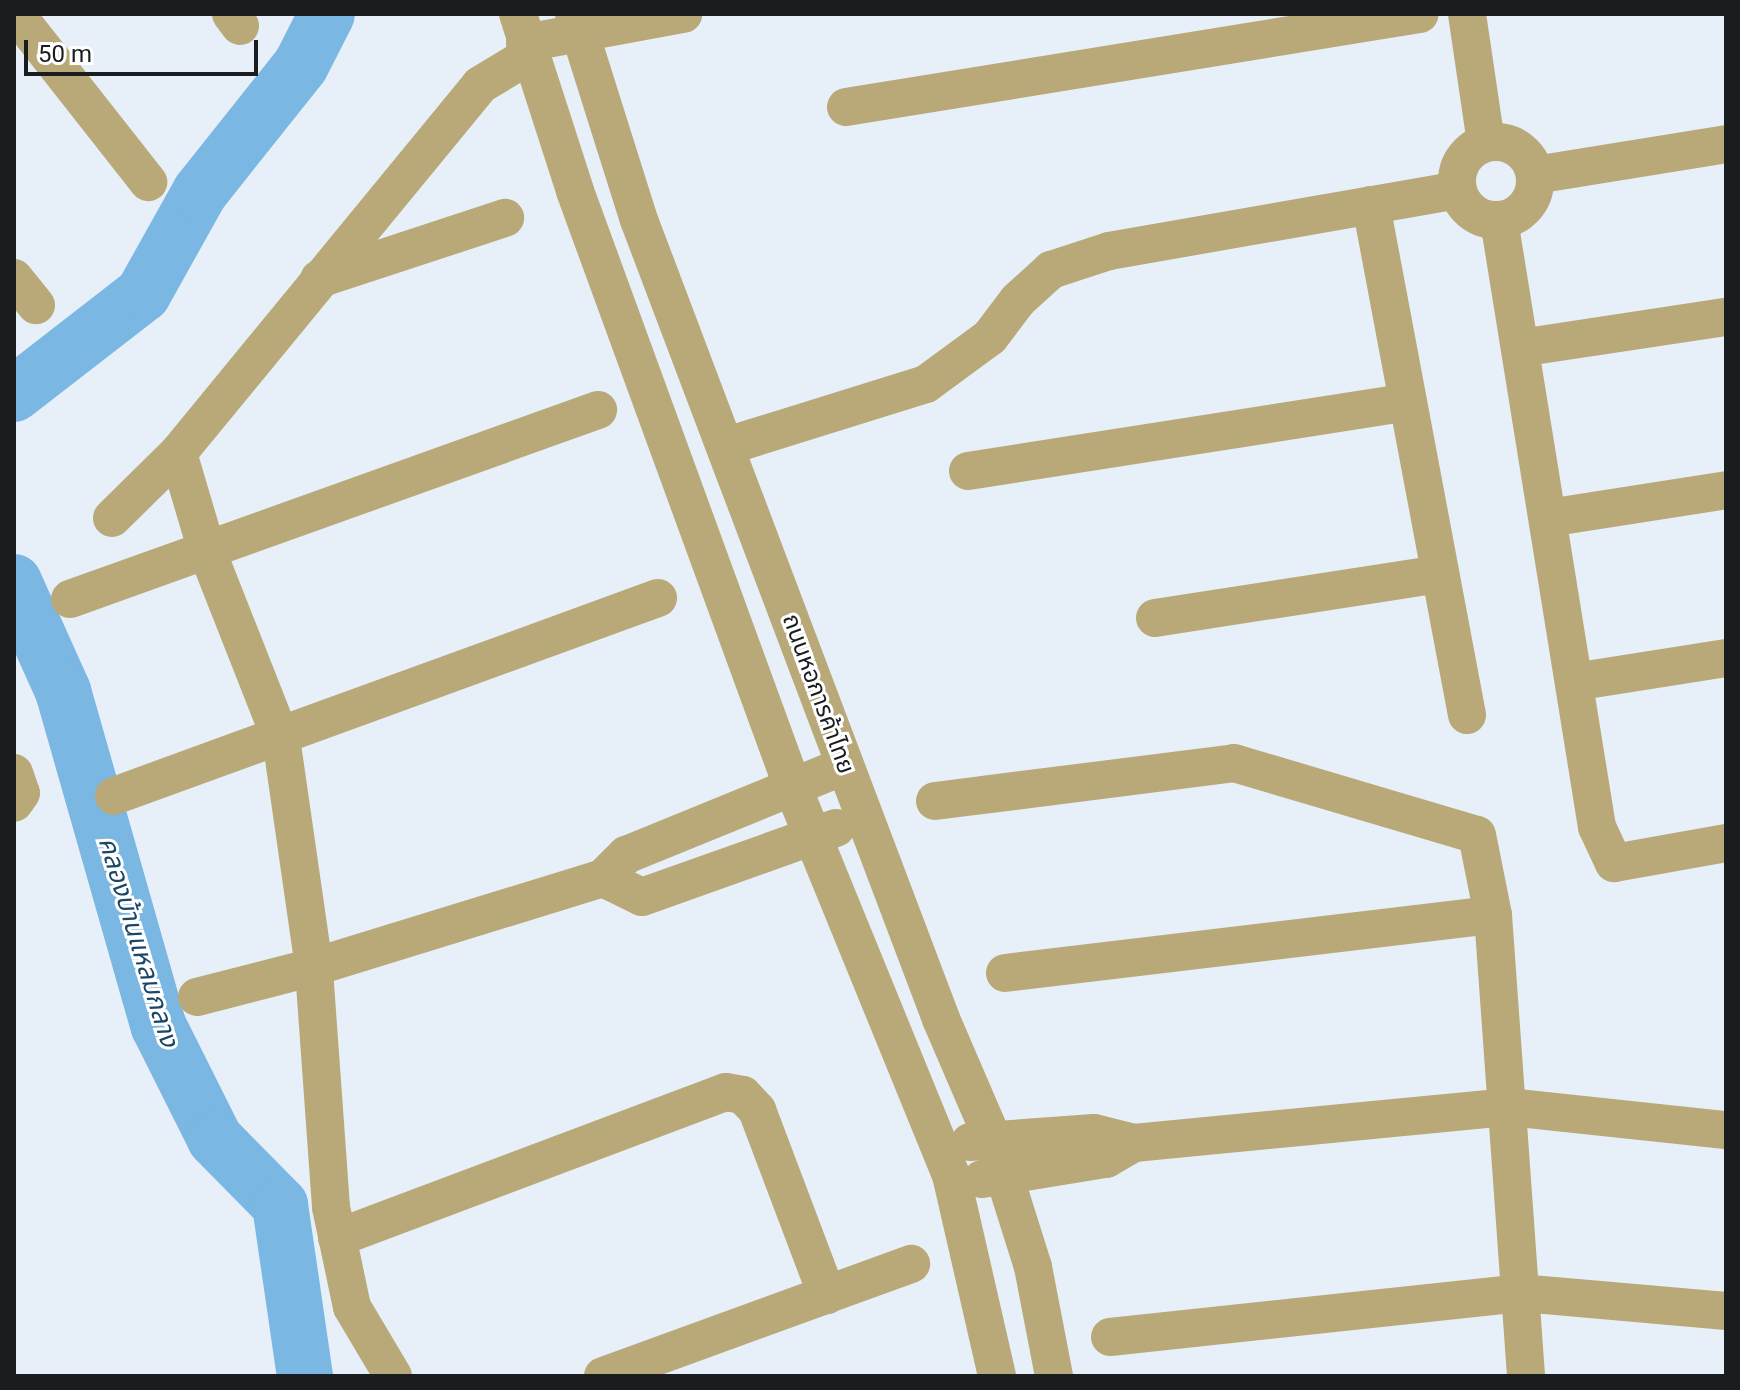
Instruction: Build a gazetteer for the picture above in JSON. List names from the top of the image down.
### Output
{
  "streets": {
    "street": ["ถนนหอการค้าไทย"]
  },
  "water": ["คลองบ้านแหลมกลาง"],
  "scale_bar": "50 m"
}
